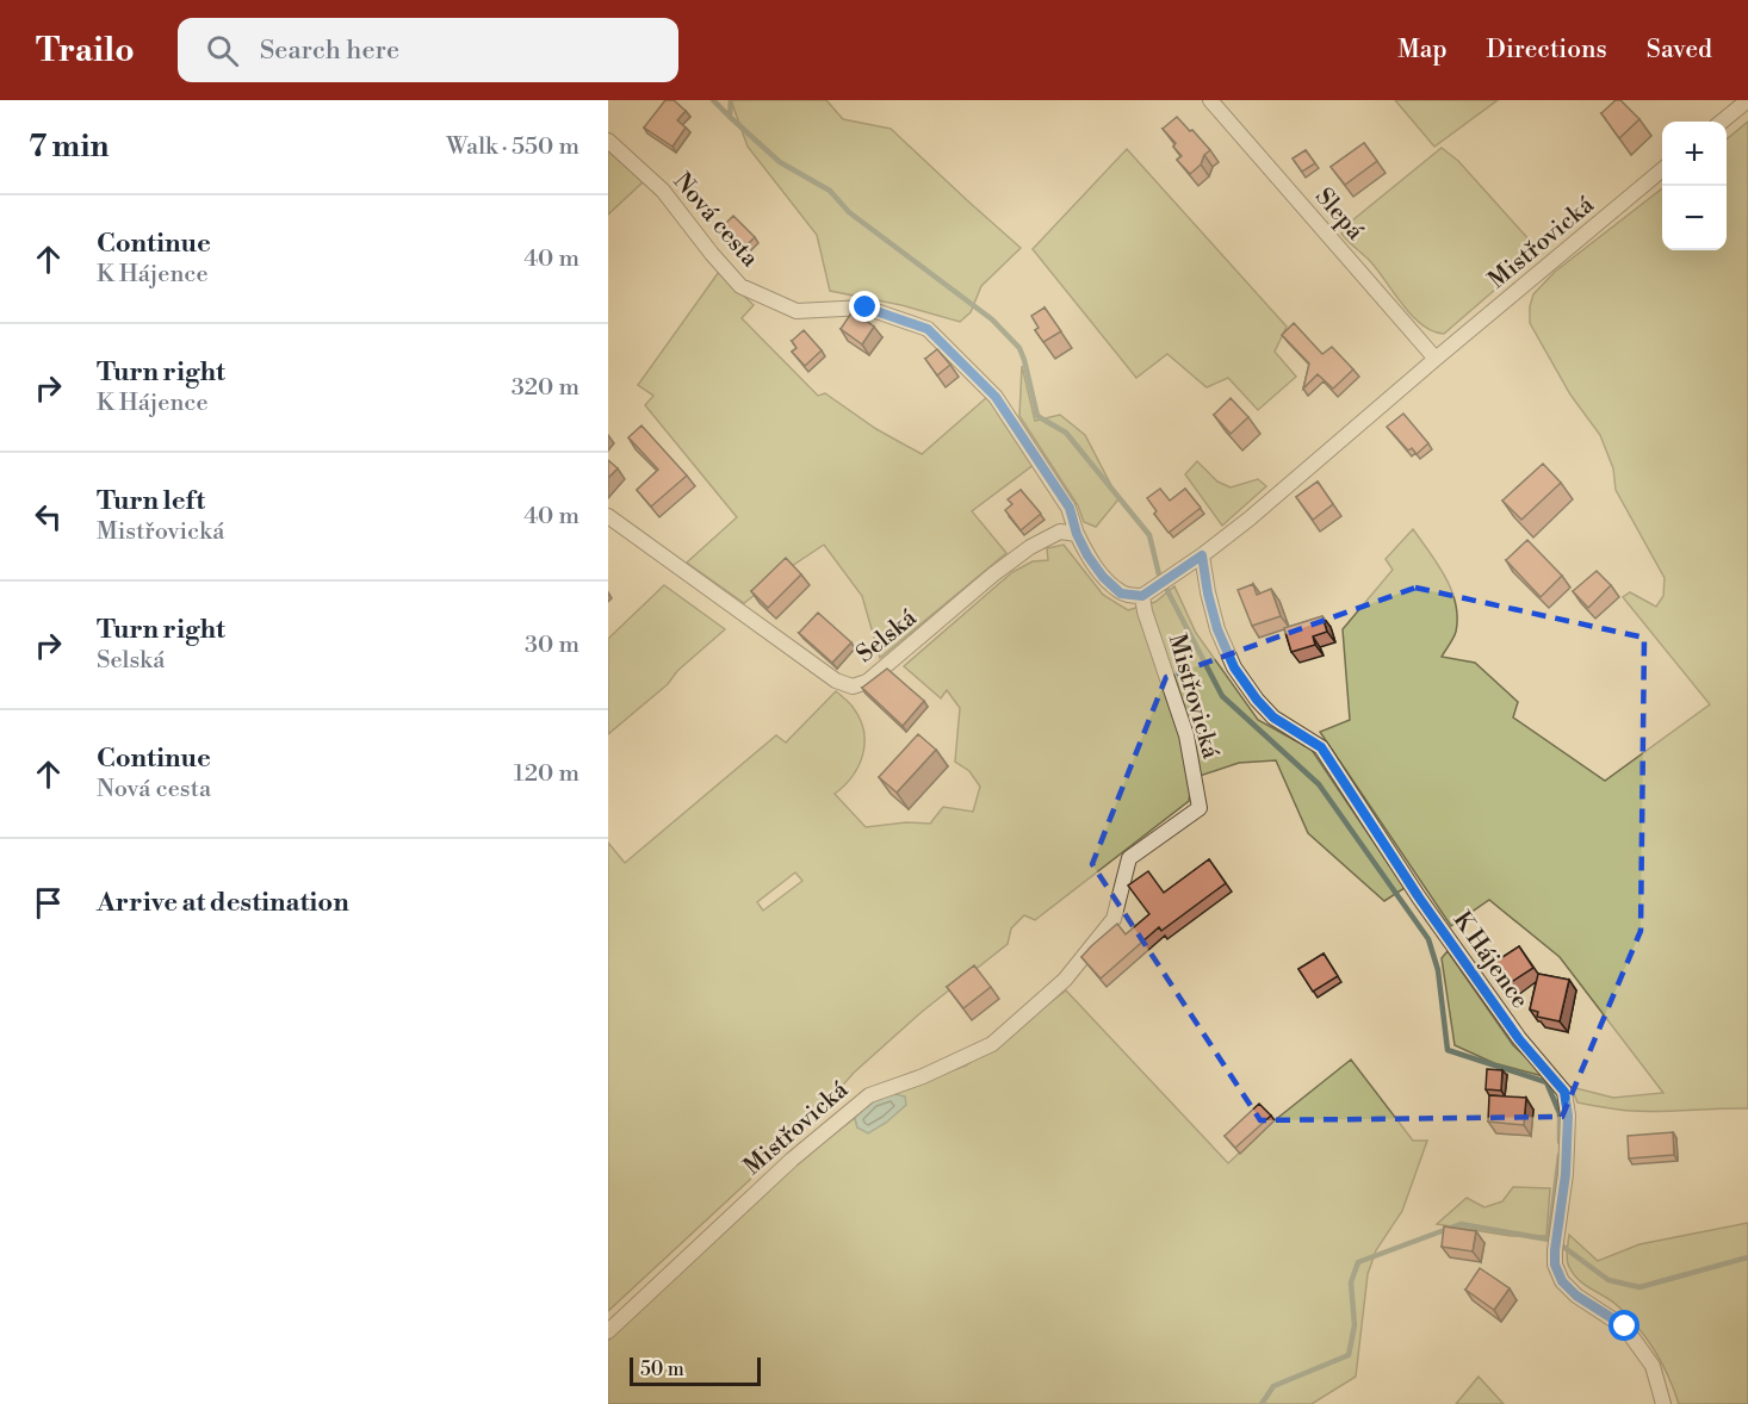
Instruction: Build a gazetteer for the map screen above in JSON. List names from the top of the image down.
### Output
{
  "streets": {
    "street": [
      "Slepá",
      "Nová cesta",
      "Mistřovická",
      "Selská",
      "K Hájence"
    ]
  },
  "crossings": [
    ["Slepá", "Mistřovická"],
    ["Nová cesta", "Selská"],
    ["Mistřovická", "K Hájence"]
  ],
  "scale_bar": "50 m",
  "page": {
    "header": "Trailo",
    "search": "Search here",
    "nav": ["Map", "Directions", "Saved"],
    "heading": ["7 min", "Walk · 550 m"],
    "map_buttons": ["+", "−"],
    "list": [
      ["Continue", "K Hájence", "40 m"],
      ["Turn right", "K Hájence", "320 m"],
      ["Turn left", "Mistřovická", "40 m"],
      ["Turn right", "Selská", "30 m"],
      ["Continue", "Nová cesta", "120 m"],
      "Arrive at destination"
    ],
    "scale": "50 m"
  }
}
